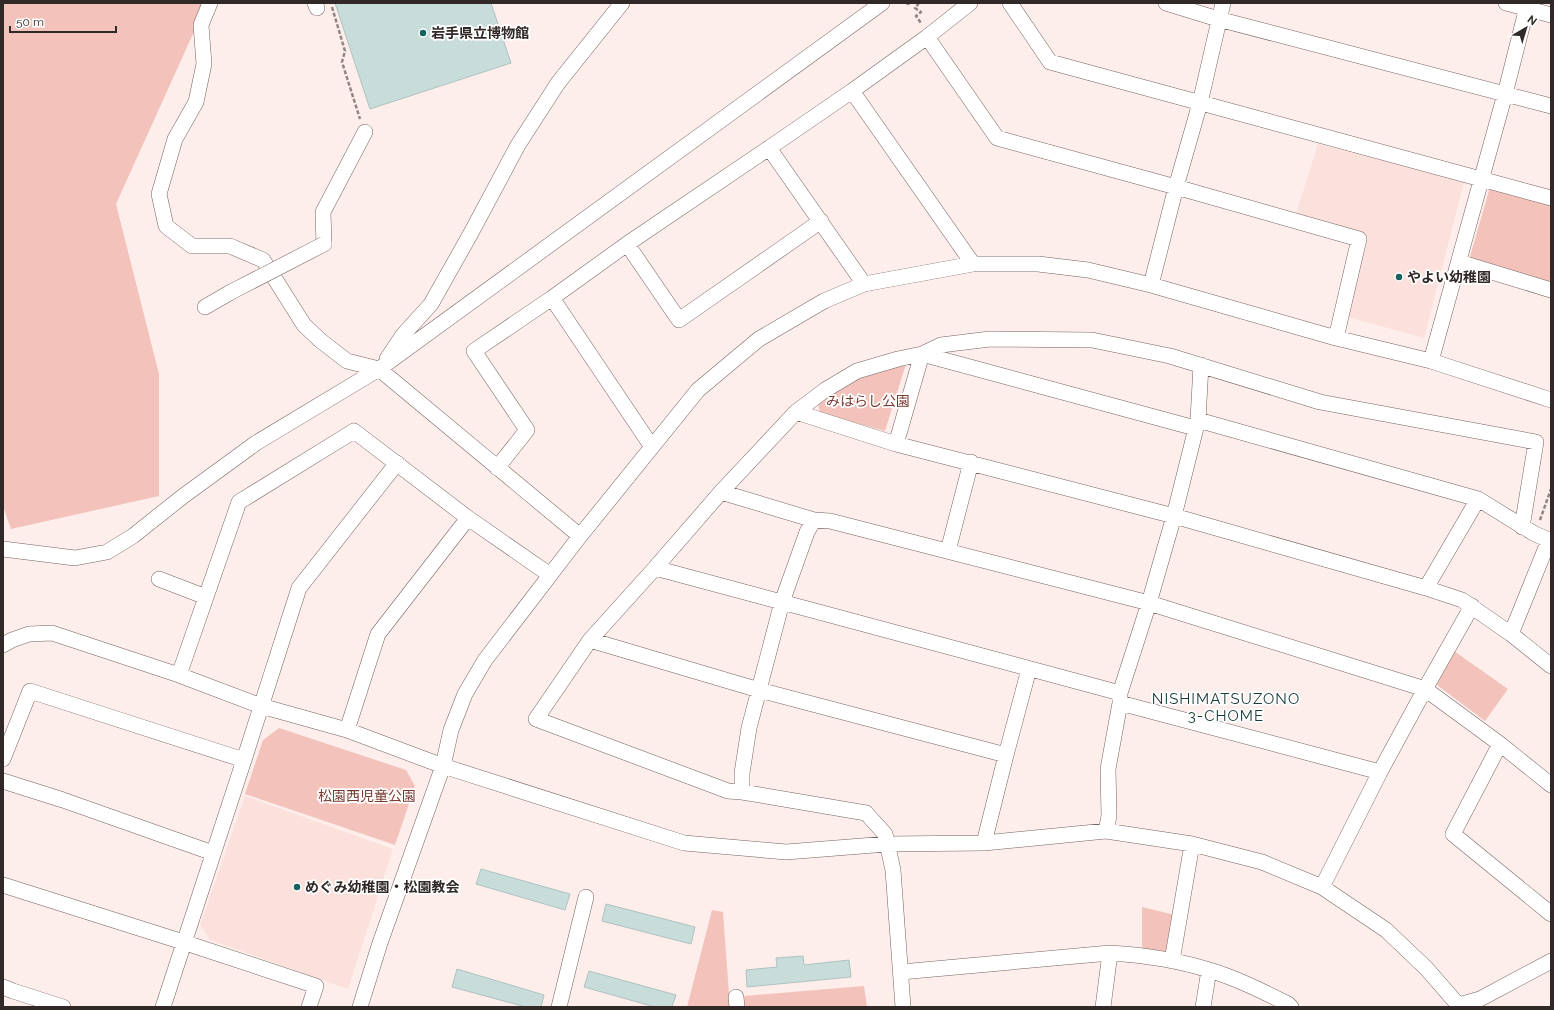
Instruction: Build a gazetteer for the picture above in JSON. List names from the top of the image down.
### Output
{
  "districts": ["NISHIMATSUZONO 3-CHOME"],
  "parks": ["みはらし公園", "松園西児童公園"],
  "places": ["岩手県立博物館", "やよい幼稚園", "めぐみ幼稚園・松園教会"],
  "scale_bar": "50 m",
  "north": "top right"
}
